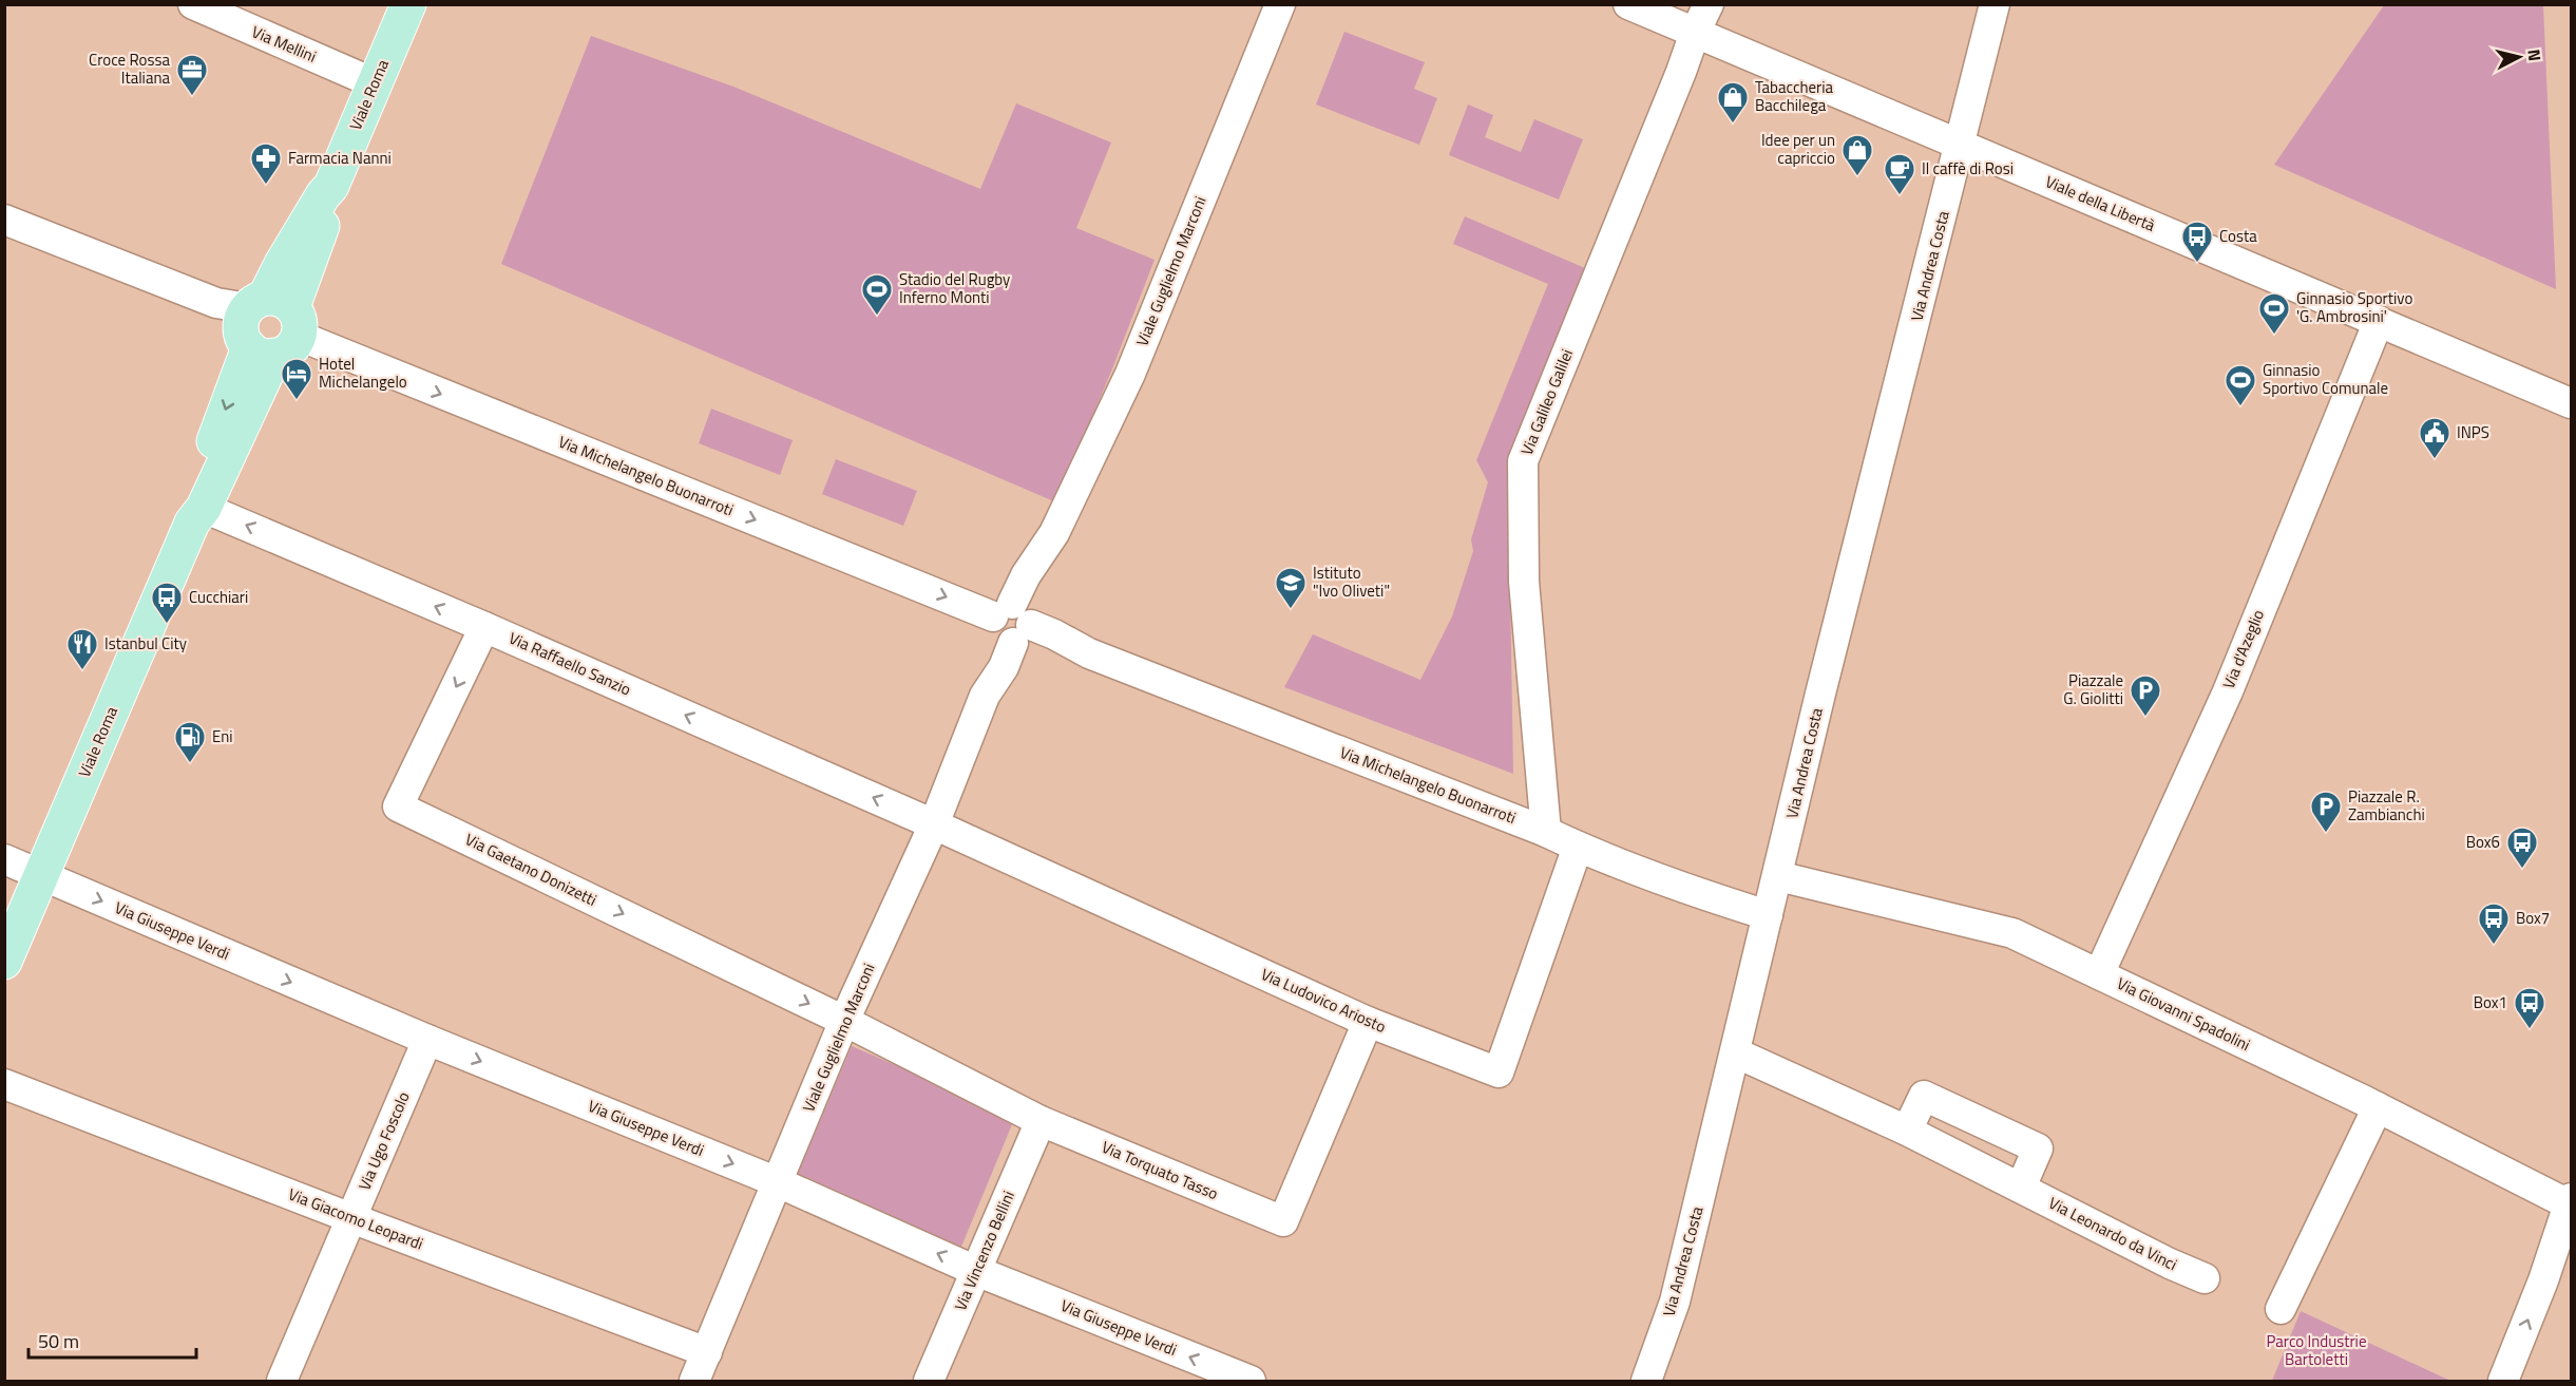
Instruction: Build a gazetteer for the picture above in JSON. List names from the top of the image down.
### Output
{
  "streets": {
    "main road": ["Viale Roma"],
    "street": [
      "Via Mellini",
      "Viale della Libertà",
      "Via Andrea Costa",
      "Viale Guglielmo Marconi",
      "Via Galileo Galilei",
      "Via Michelangelo Buonarroti",
      "Via d'Azeglio",
      "Via Raffaello Sanzio",
      "Via Gaetano Donizetti",
      "Via Giuseppe Verdi",
      "Via Ludovico Ariosto",
      "Via Giovanni Spadolini",
      "Via Ugo Foscolo",
      "Via Torquato Tasso",
      "Via Giacomo Leopardi",
      "Via Leonardo da Vinci",
      "Via Vincenzo Bellini"
    ]
  },
  "crossings": [
    ["Via Mellini", "Viale Roma"],
    ["Viale Roma", "Via Michelangelo Buonarroti"],
    ["Viale Roma", "Via Raffaello Sanzio"],
    ["Viale Roma", "Via Giuseppe Verdi"],
    ["Viale della Libertà", "Via Andrea Costa"],
    ["Viale della Libertà", "Via Galileo Galilei"],
    ["Viale della Libertà", "Via d'Azeglio"],
    ["Via Andrea Costa", "Via Michelangelo Buonarroti"],
    ["Via Andrea Costa", "Via Giovanni Spadolini"],
    ["Via Andrea Costa", "Via Leonardo da Vinci"],
    ["Viale Guglielmo Marconi", "Via Michelangelo Buonarroti"],
    ["Viale Guglielmo Marconi", "Via Raffaello Sanzio"],
    ["Viale Guglielmo Marconi", "Via Gaetano Donizetti"],
    ["Viale Guglielmo Marconi", "Via Giuseppe Verdi"],
    ["Viale Guglielmo Marconi", "Via Ludovico Ariosto"],
    ["Viale Guglielmo Marconi", "Via Torquato Tasso"],
    ["Viale Guglielmo Marconi", "Via Giacomo Leopardi"],
    ["Via Galileo Galilei", "Via Michelangelo Buonarroti"],
    ["Via Michelangelo Buonarroti", "Via Ludovico Ariosto"],
    ["Via d'Azeglio", "Via Giovanni Spadolini"],
    ["Via Raffaello Sanzio", "Via Gaetano Donizetti"],
    ["Via Raffaello Sanzio", "Via Ludovico Ariosto"],
    ["Via Gaetano Donizetti", "Via Torquato Tasso"],
    ["Via Giuseppe Verdi", "Via Ugo Foscolo"],
    ["Via Giuseppe Verdi", "Via Vincenzo Bellini"],
    ["Via Ludovico Ariosto", "Via Torquato Tasso"],
    ["Via Ugo Foscolo", "Via Giacomo Leopardi"],
    ["Via Torquato Tasso", "Via Vincenzo Bellini"]
  ],
  "one_way": ["Via Michelangelo Buonarroti", "Via Raffaello Sanzio"],
  "parks": ["Parco Industrie Bartoletti"],
  "places": {
    "office": ["Croce Rossa Italiana"],
    "shop": ["Tabaccheria Bacchilega", "Idee per un capriccio"],
    "pharmacy": ["Farmacia Nanni"],
    "cafe": ["Il caffè di Rosi"],
    "bus stop": [
      "Costa",
      "Cucchiari",
      "Box6",
      "Box7",
      "Box1"
    ],
    "sports": ["Stadio del Rugby Inferno Monti", "Ginnasio Sportivo 'G. Ambrosini'", "Ginnasio Sportivo Comunale"],
    "hotel": ["Hotel Michelangelo"],
    "public building": ["INPS"],
    "school or university": ["Istituto \"Ivo Oliveti\""],
    "restaurant": ["Istanbul City"],
    "parking": ["Piazzale G. Giolitti", "Piazzale R. Zambianchi"],
    "fuel station": ["Eni"]
  },
  "scale_bar": "50 m",
  "north": "right"
}
